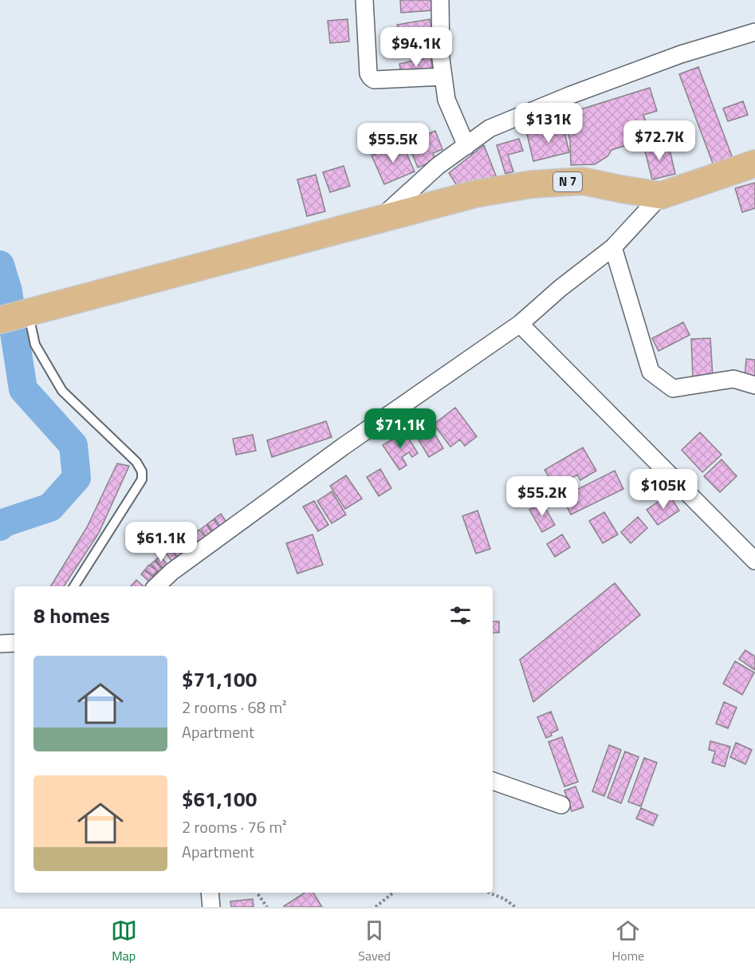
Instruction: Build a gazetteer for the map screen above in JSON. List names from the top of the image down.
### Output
{
  "streets": {
    "main road": ["N 7"]
  },
  "page": {
    "price": [
      "$94.1K",
      "$131K",
      "$72.7K",
      "$55.5K",
      "$71.1K",
      "$105K",
      "$55.2K",
      "$61.1K"
    ],
    "heading": "8 homes",
    "list": [
      {
        "name": "$71,100",
        "note": "2 rooms · 68 m² · Apartment"
      },
      {
        "name": "$61,100",
        "note": "2 rooms · 76 m² · Apartment"
      }
    ],
    "tabs": ["Map", "Saved", "Home"]
  }
}
